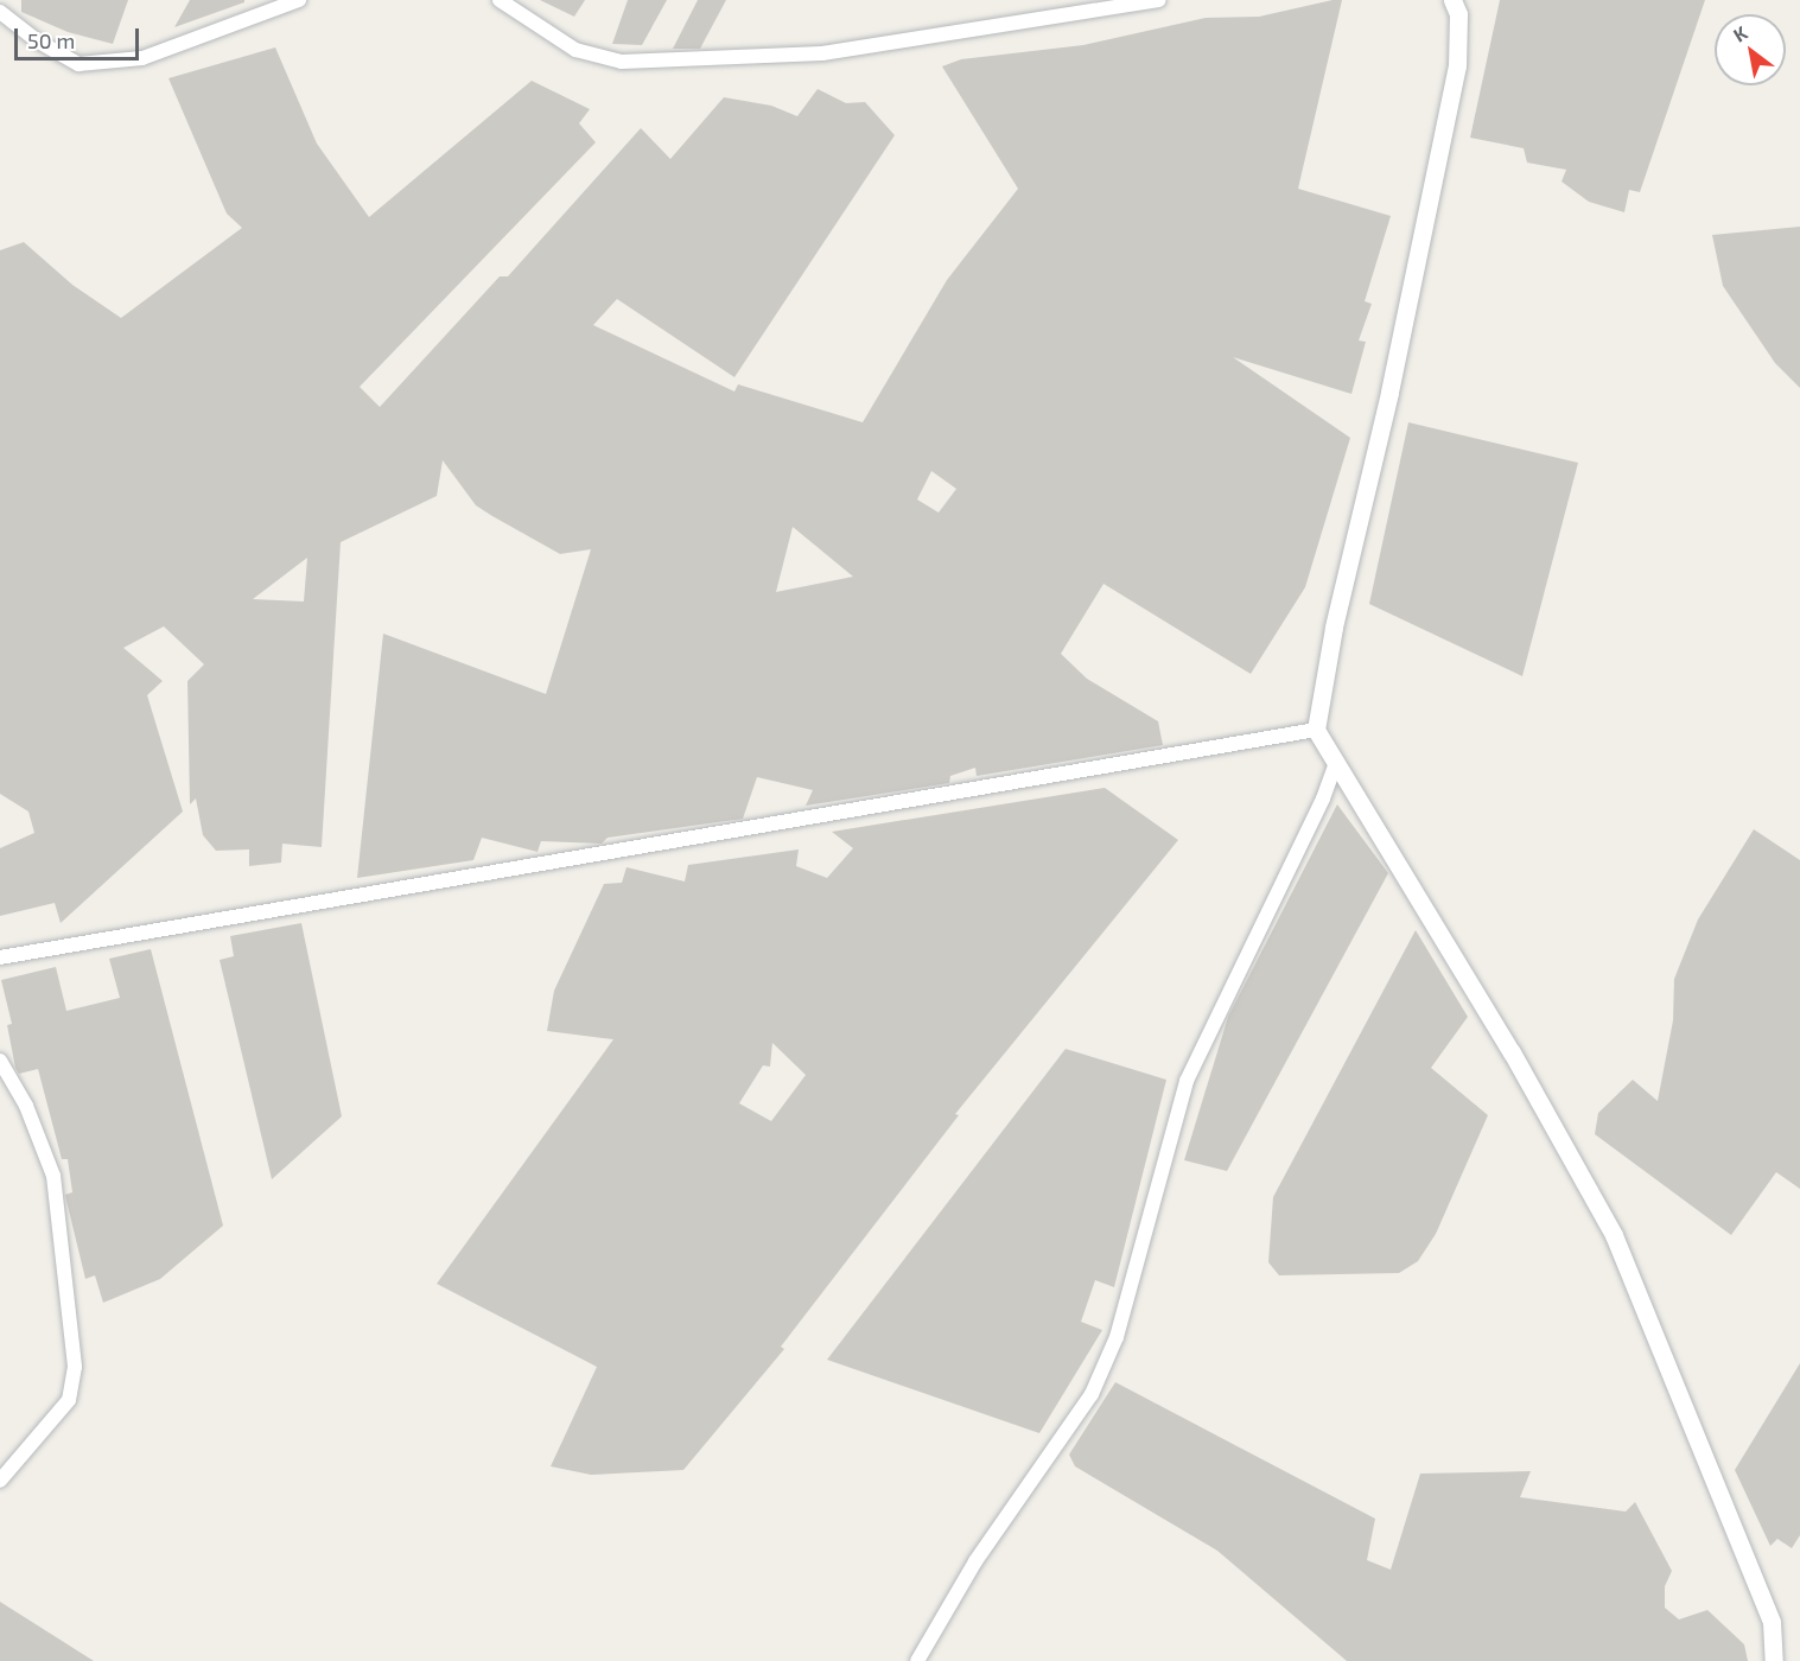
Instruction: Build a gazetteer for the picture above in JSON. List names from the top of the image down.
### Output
{
  "scale_bar": "50 m",
  "north": "top left"
}
